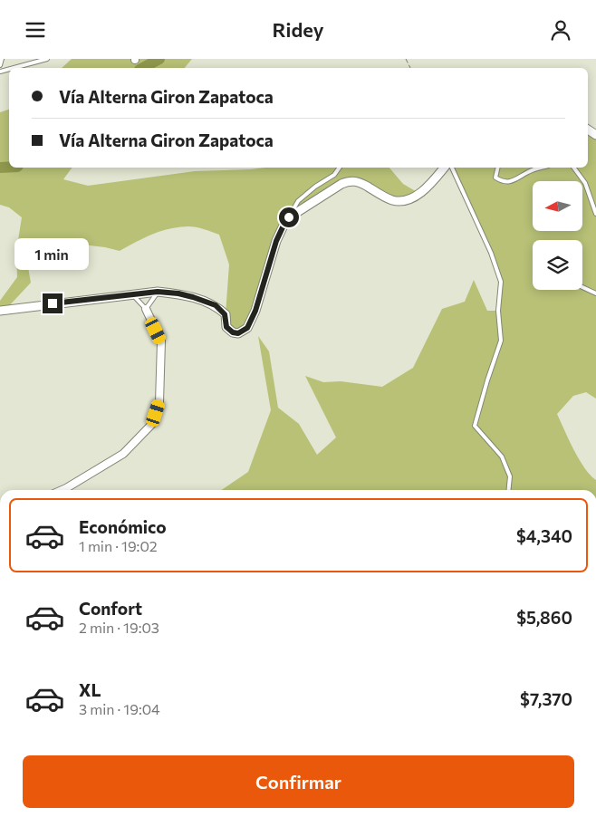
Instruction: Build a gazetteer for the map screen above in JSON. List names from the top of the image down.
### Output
{
  "north": "left",
  "page": {
    "header": "Ridey",
    "banner": ["Vía Alterna Giron Zapatoca", "Vía Alterna Giron Zapatoca"],
    "bubble": "1 min",
    "list": [
      {
        "name": "Económico",
        "note": "1 min · 19:02",
        "value": "$4,340"
      },
      {
        "name": "Confort",
        "note": "2 min · 19:03",
        "value": "$5,860"
      },
      {
        "name": "XL",
        "note": "3 min · 19:04",
        "value": "$7,370"
      }
    ],
    "buttons": "Confirmar"
  }
}
